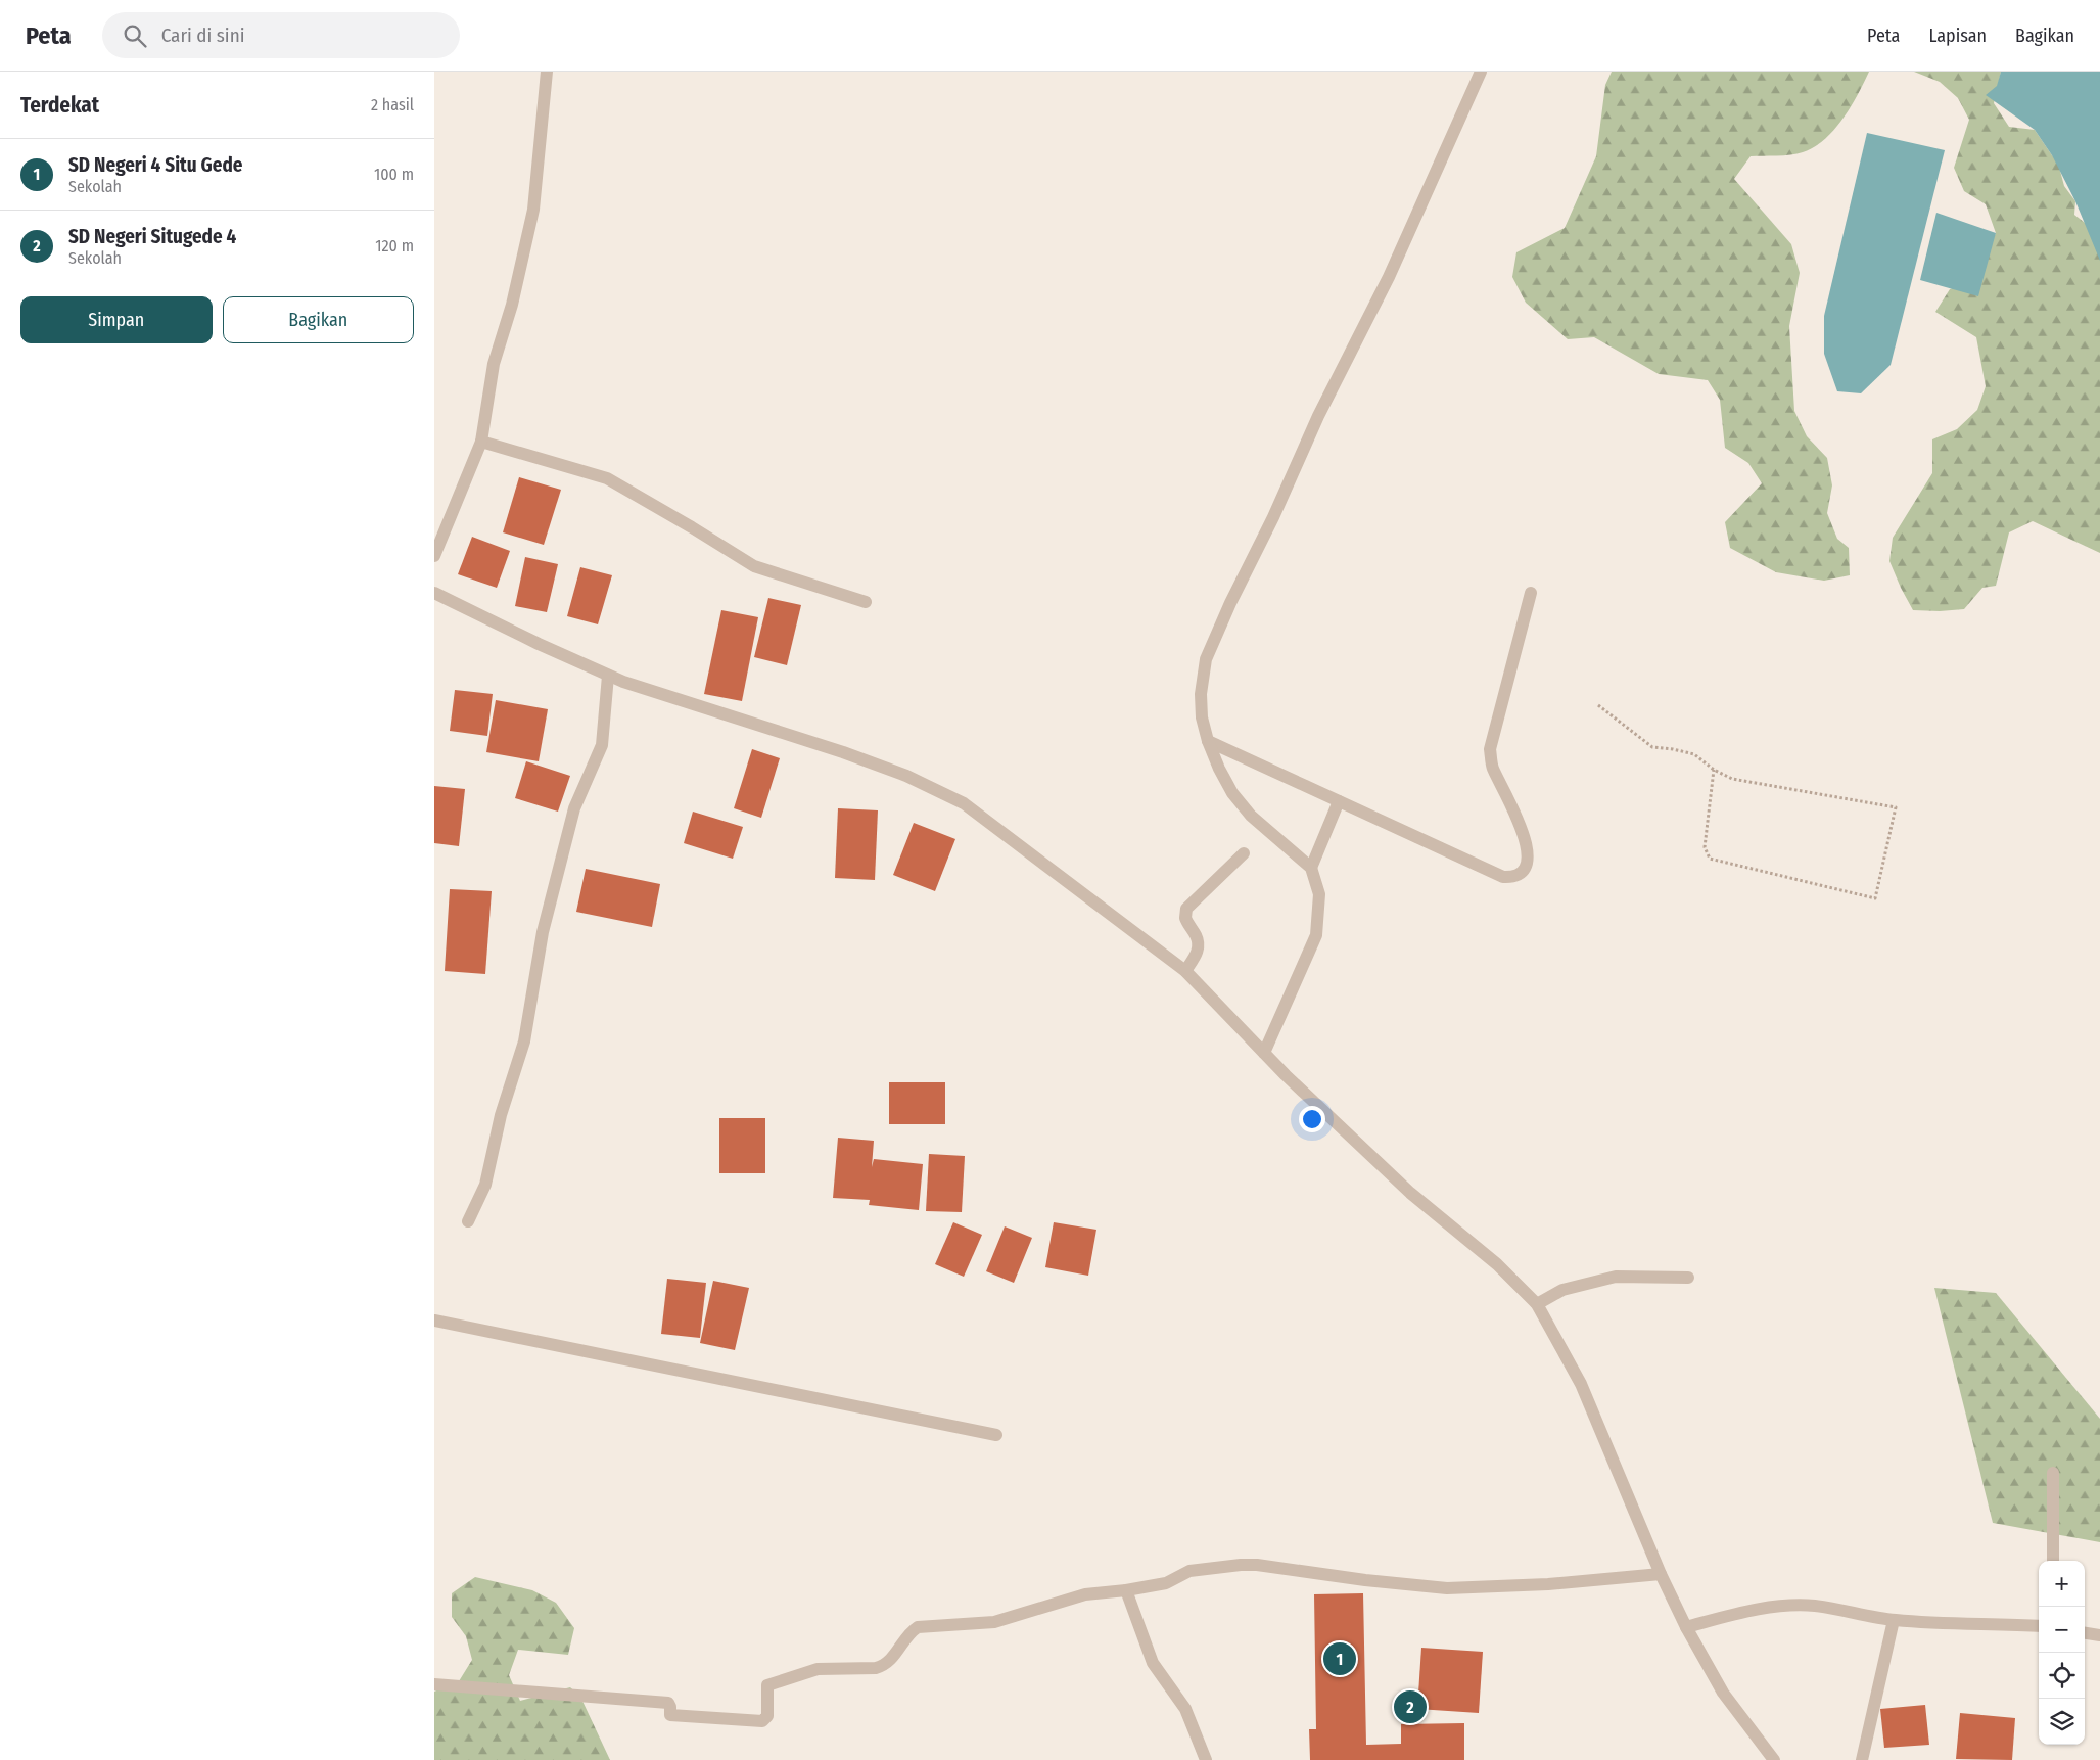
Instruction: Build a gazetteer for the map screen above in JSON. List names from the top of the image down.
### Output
{
  "page": {
    "header": "Peta",
    "search": "Cari di sini",
    "nav": ["Peta", "Lapisan", "Bagikan"],
    "heading": ["Terdekat", "2 hasil"],
    "list": [
      {
        "mark": "1",
        "name": "SD Negeri 4 Situ Gede",
        "note": "Sekolah",
        "value": "100 m"
      },
      {
        "mark": "2",
        "name": "SD Negeri Situgede 4",
        "note": "Sekolah",
        "value": "120 m"
      }
    ],
    "buttons": ["Simpan", "Bagikan"],
    "map_buttons": ["+", "−"],
    "pins": ["1", "2"]
  }
}
